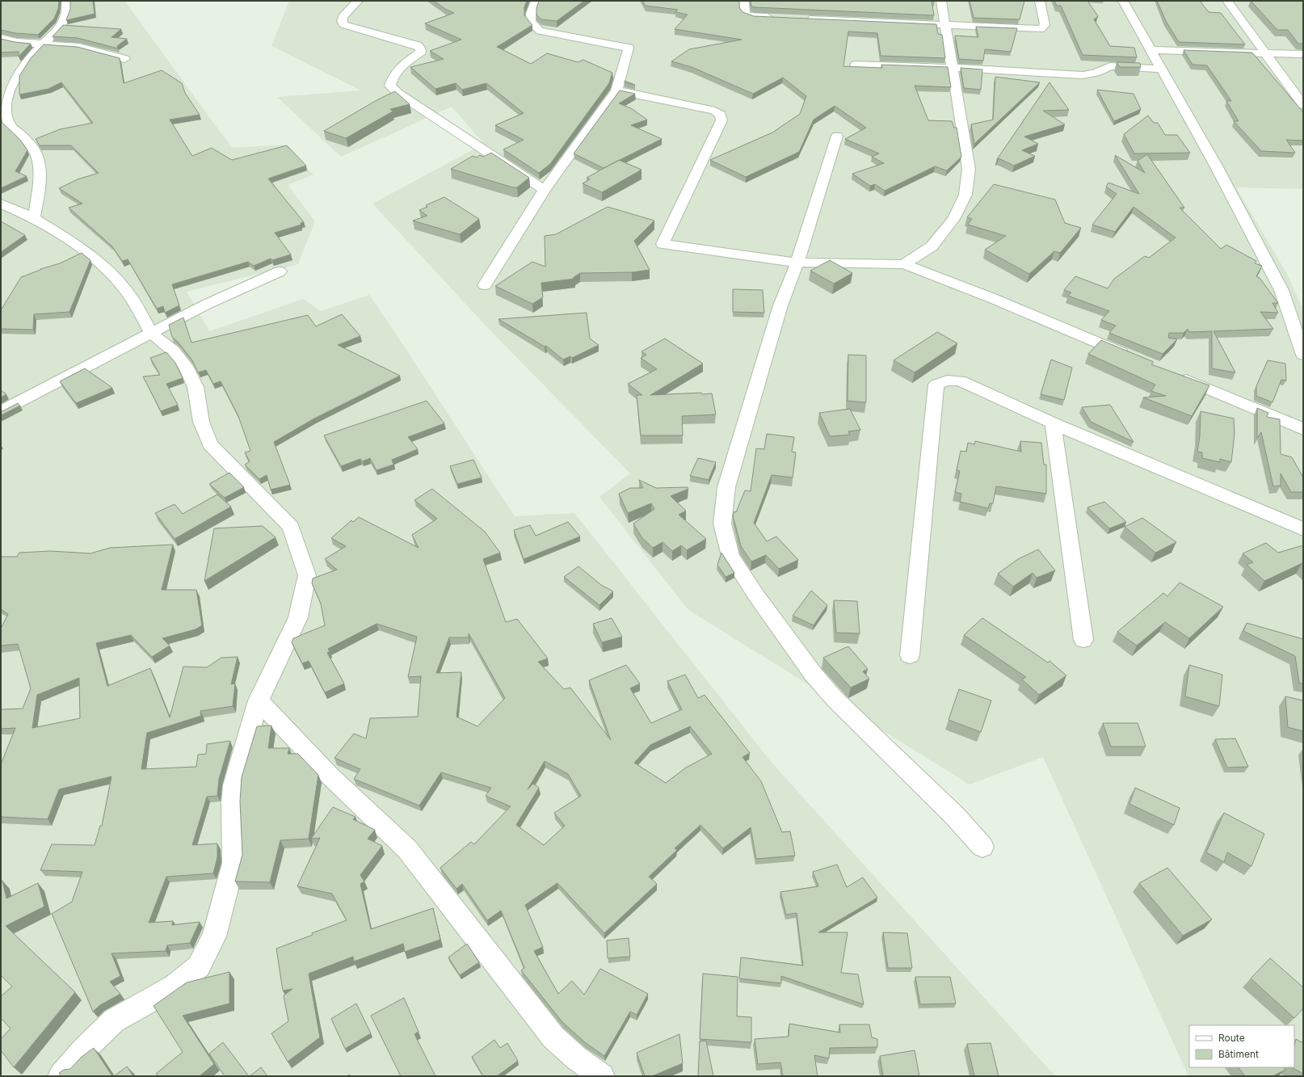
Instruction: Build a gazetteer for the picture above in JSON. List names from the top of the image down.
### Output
{
  "legend": ["Route", "Bâtiment"]
}
